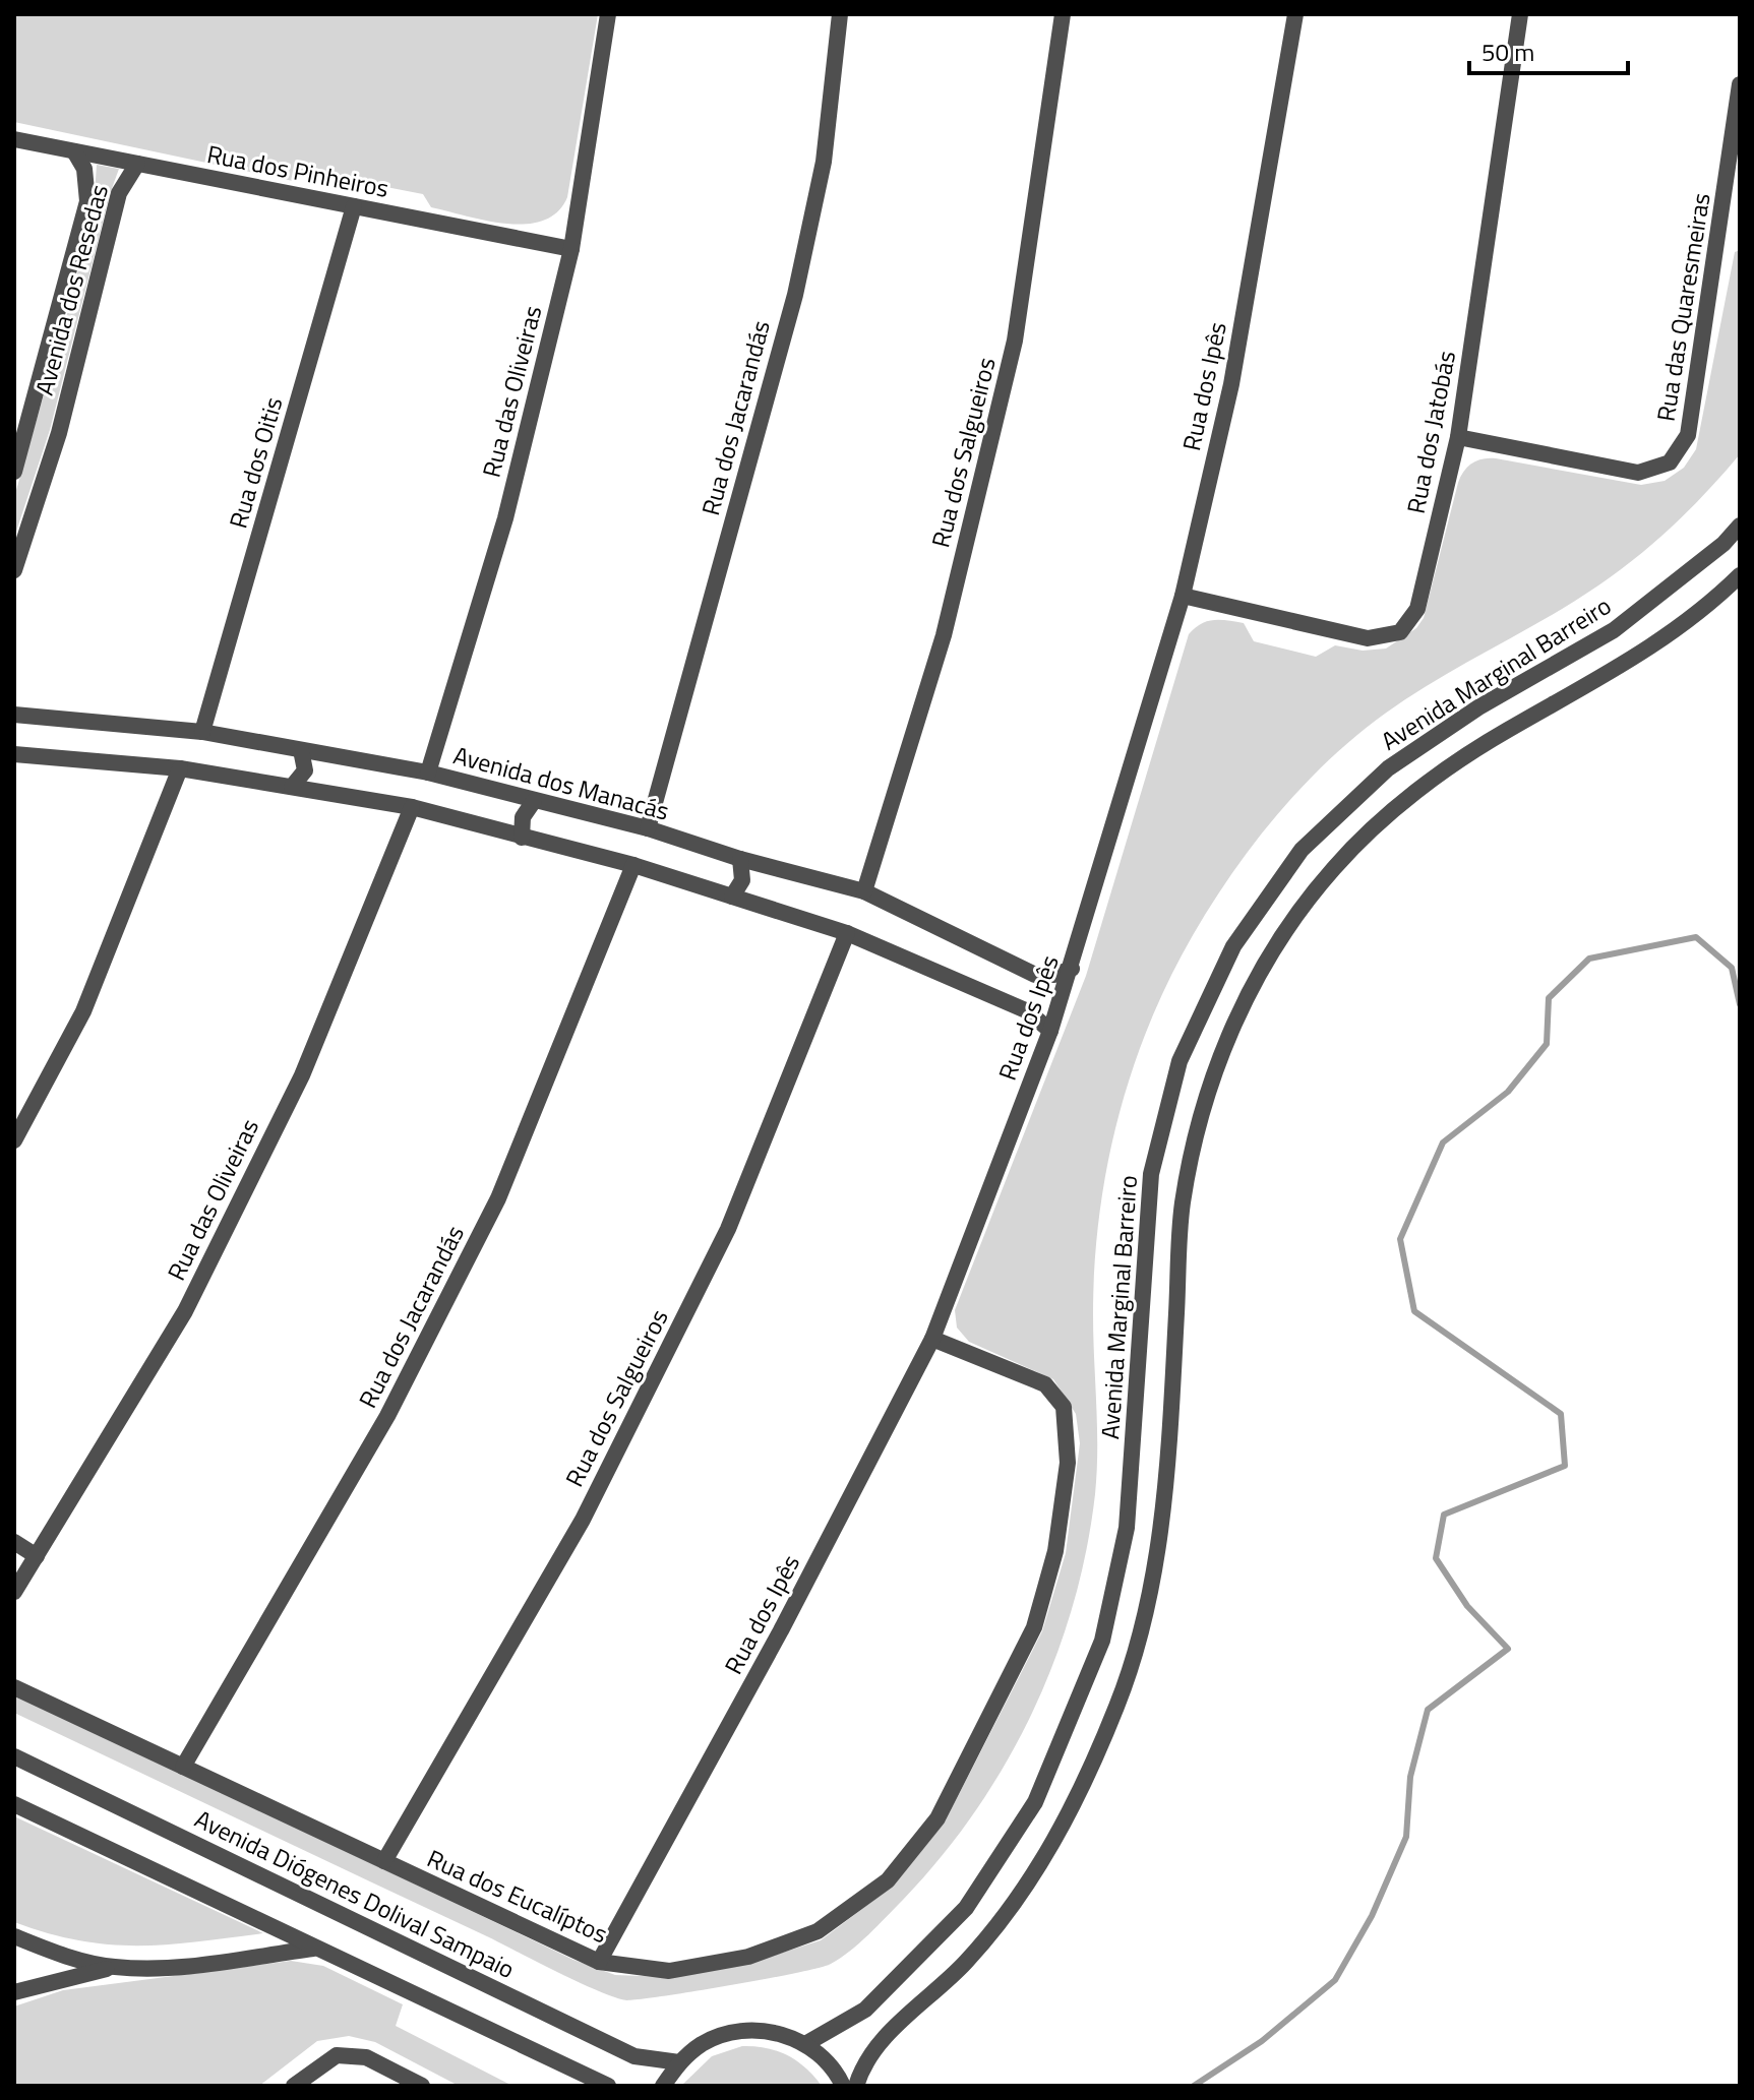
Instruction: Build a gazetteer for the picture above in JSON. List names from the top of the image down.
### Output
{
  "streets": {
    "street": [
      "Rua dos Pinheiros",
      "Avenida dos Resedas",
      "Rua das Quaresmeiras",
      "Rua dos Ipês",
      "Rua das Oliveiras",
      "Rua dos Jacarandás",
      "Rua dos Jatobás",
      "Rua dos Salgueiros",
      "Rua dos Oitis",
      "Avenida Marginal Barreiro",
      "Avenida dos Manacás",
      "Avenida Diógenes Dolival Sampaio",
      "Rua dos Eucalíptos"
    ]
  },
  "crossings": [
    ["Rua dos Pinheiros", "Avenida dos Resedas"],
    ["Rua dos Pinheiros", "Rua das Oliveiras"],
    ["Rua dos Pinheiros", "Rua dos Oitis"],
    ["Rua das Quaresmeiras", "Rua dos Jatobás"],
    ["Rua dos Ipês", "Rua dos Jatobás"],
    ["Rua dos Ipês", "Avenida dos Manacás"],
    ["Rua dos Ipês", "Rua dos Eucalíptos"],
    ["Rua das Oliveiras", "Avenida dos Manacás"],
    ["Rua dos Jacarandás", "Avenida dos Manacás"],
    ["Rua dos Jacarandás", "Rua dos Eucalíptos"],
    ["Rua dos Salgueiros", "Avenida dos Manacás"],
    ["Rua dos Salgueiros", "Rua dos Eucalíptos"],
    ["Rua dos Oitis", "Avenida dos Manacás"]
  ],
  "scale_bar": "50 m"
}
